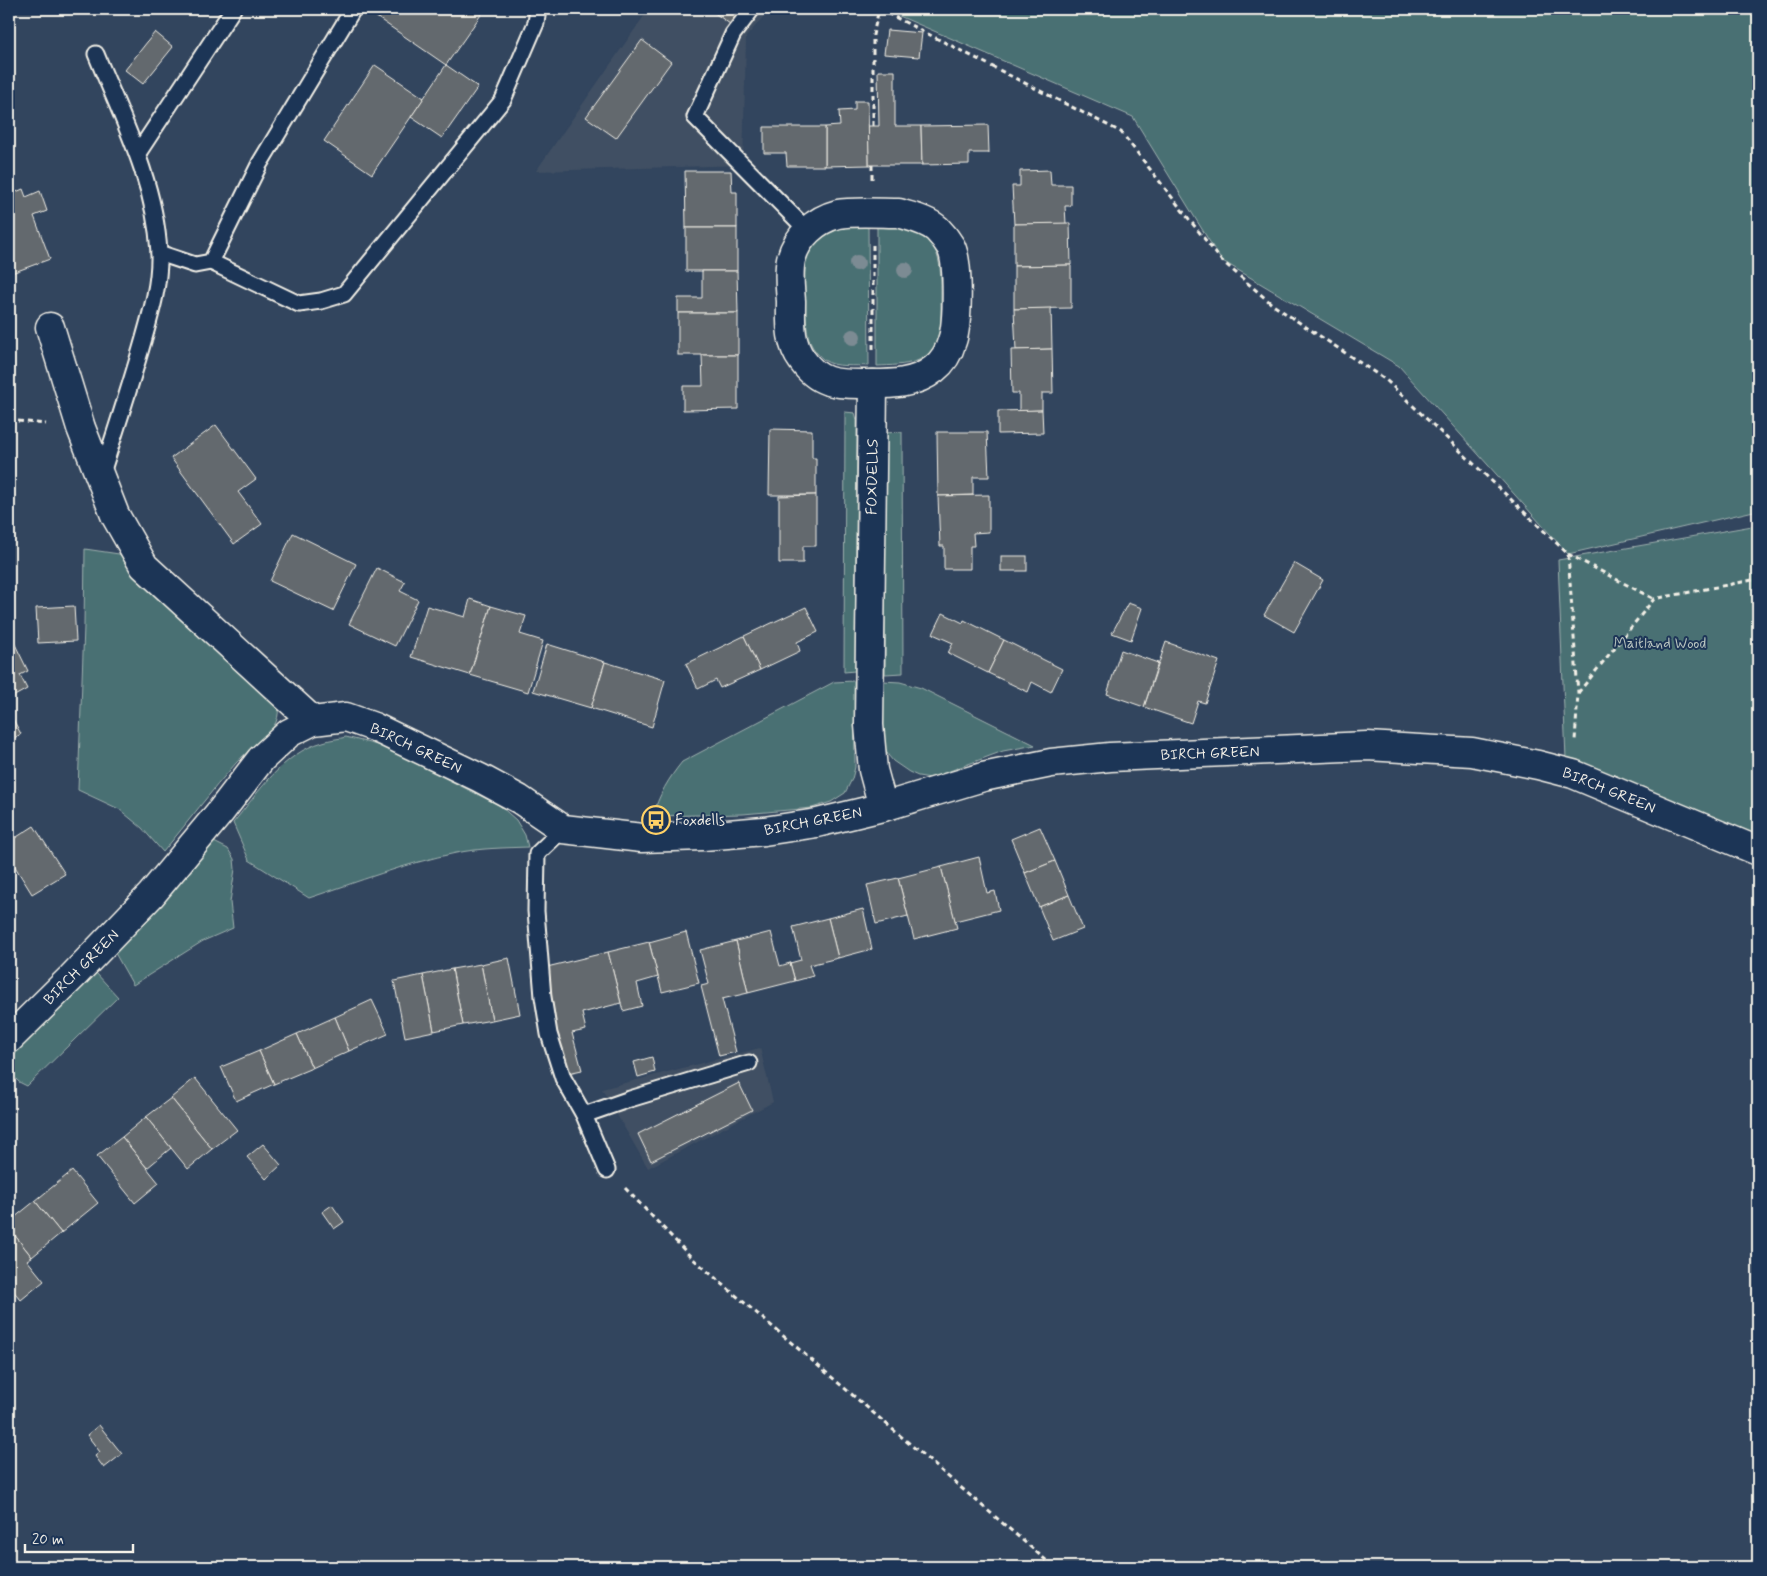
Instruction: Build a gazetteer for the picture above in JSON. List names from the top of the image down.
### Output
{
  "streets": {
    "street": ["FOXDELLS", "BIRCH GREEN"]
  },
  "crossings": [
    ["FOXDELLS", "BIRCH GREEN"]
  ],
  "parks": ["Maitland Wood"],
  "places": {
    "bus stop": ["Foxdells"]
  },
  "scale_bar": "20 m"
}
